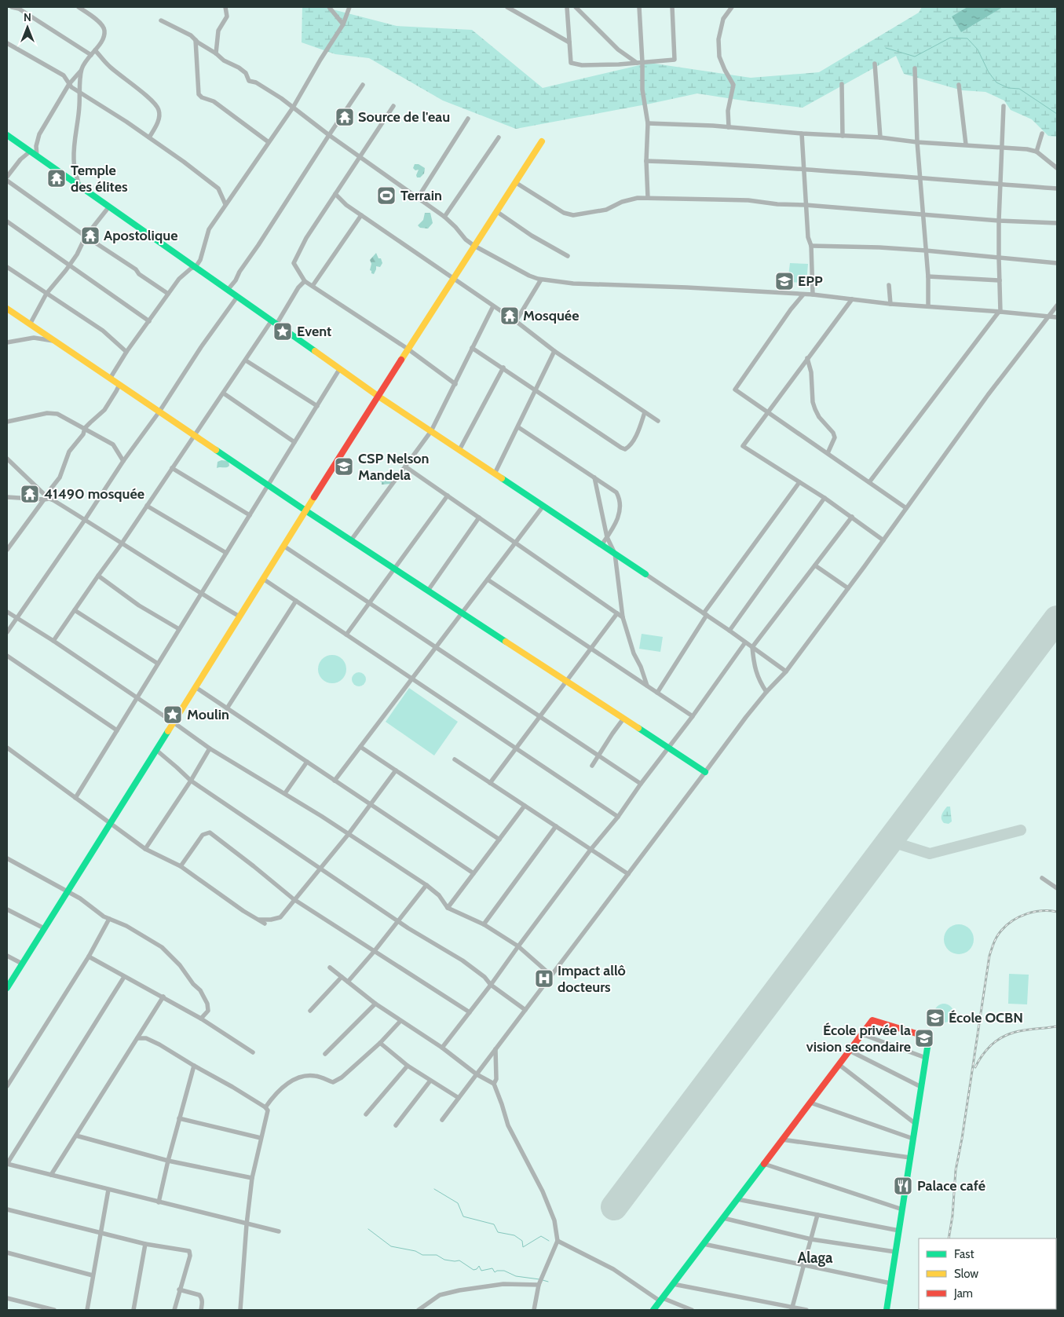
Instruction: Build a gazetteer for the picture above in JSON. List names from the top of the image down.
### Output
{
  "districts": ["Alaga"],
  "places": {
    "temple": [
      "Source de l'eau",
      "Temple des élites",
      "Apostolique",
      "Mosquée",
      "41490 mosquée"
    ],
    "sports": ["Terrain"],
    "school or university": [
      "EPP",
      "CSP Nelson Mandela",
      "École OCBN",
      "École privée la vision secondaire"
    ],
    "place": ["Event", "Moulin"],
    "hospital": ["Impact allô docteurs"],
    "restaurant": ["Palace café"]
  },
  "legend": ["Fast", "Slow", "Jam"],
  "north": "top"
}
